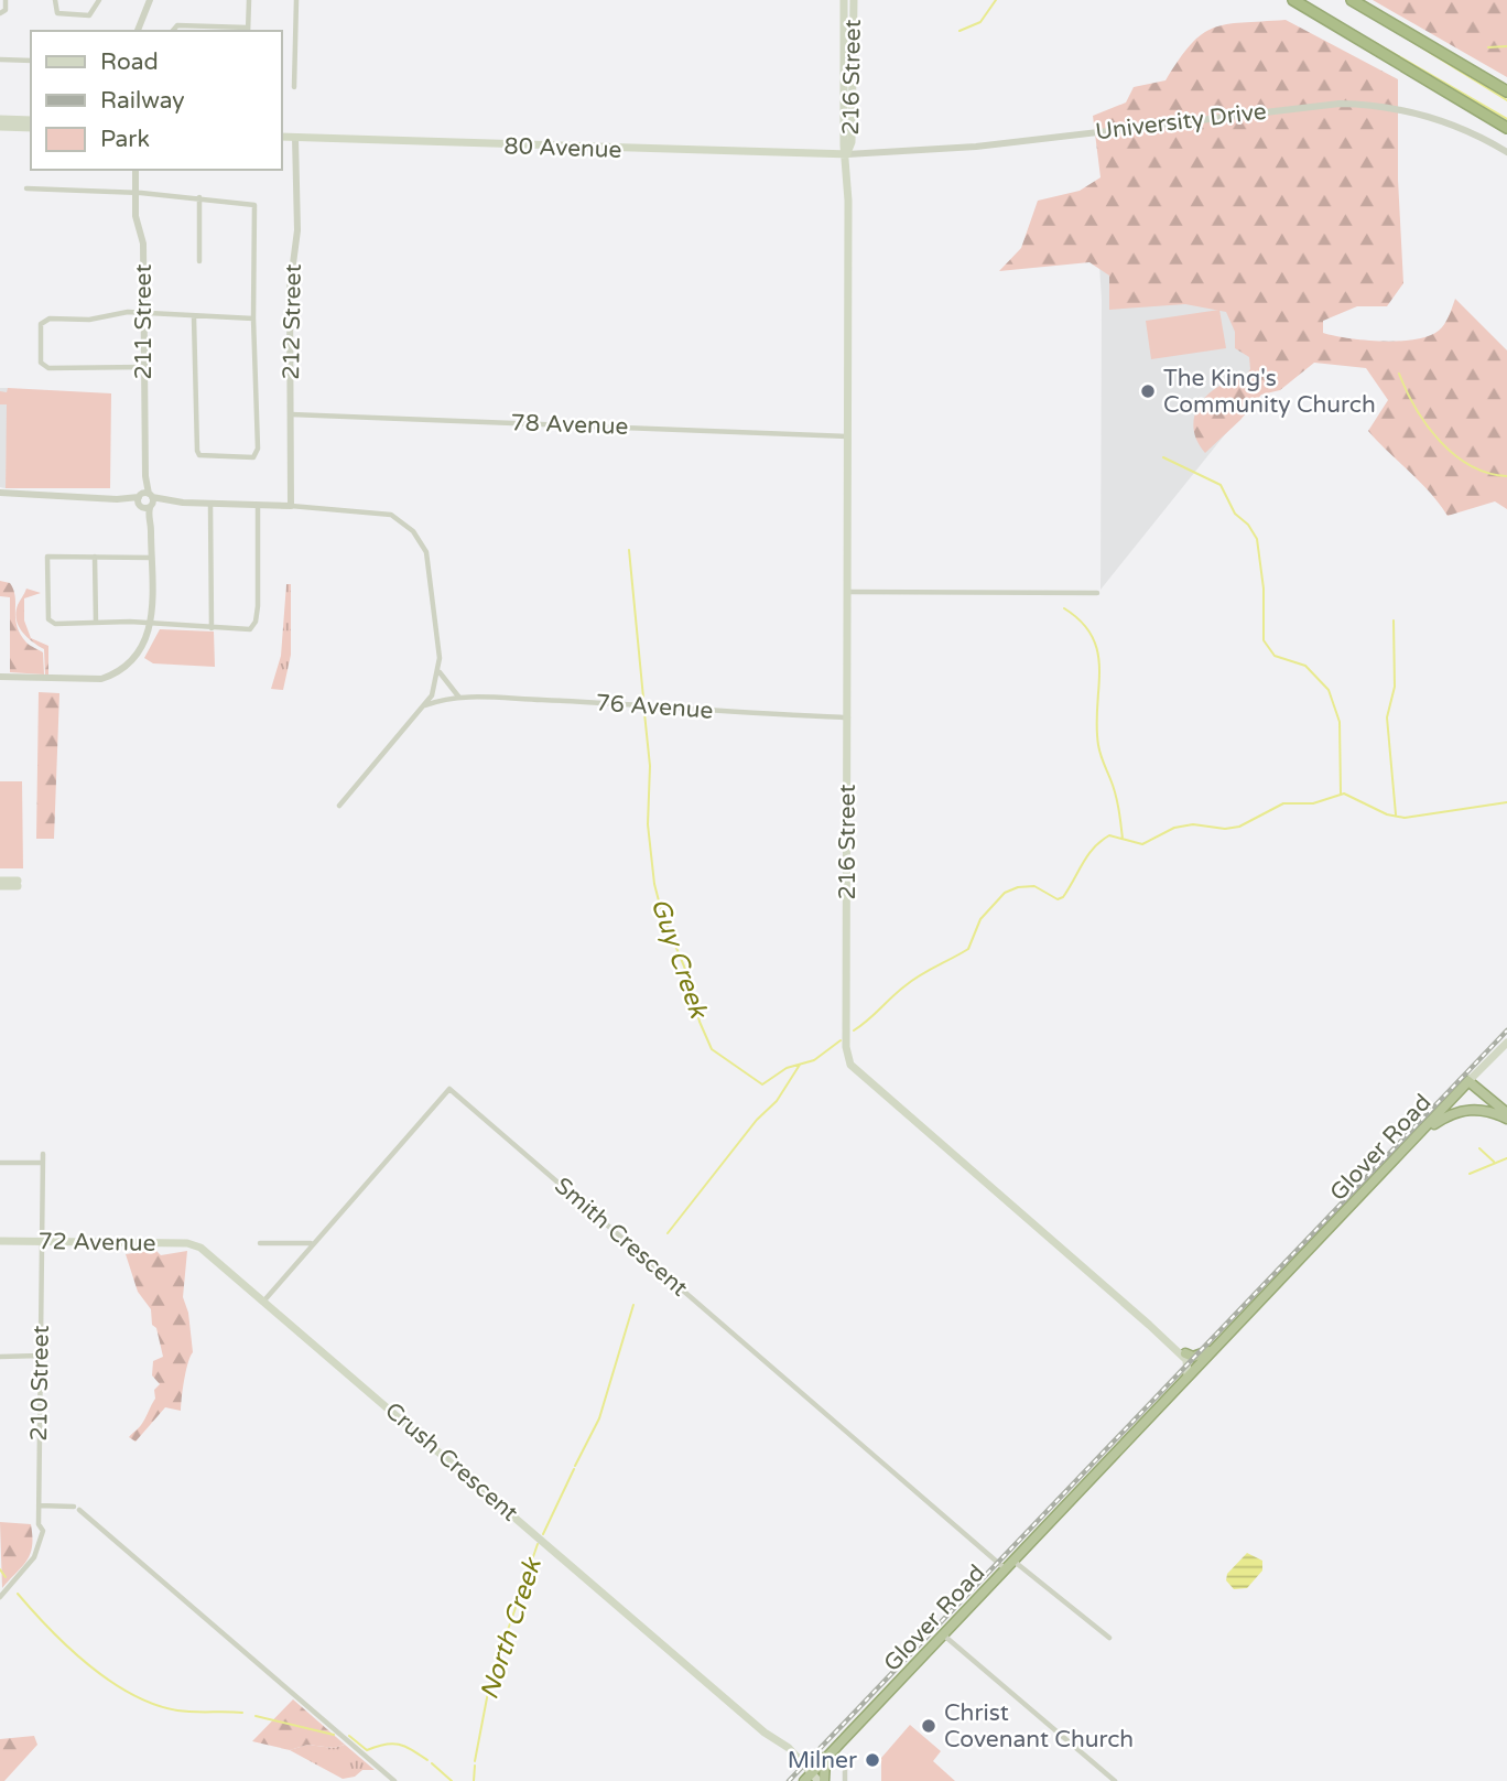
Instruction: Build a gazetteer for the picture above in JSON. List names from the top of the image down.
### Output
{
  "streets": {
    "highway": ["Glover Road"],
    "main road": [
      "216 Street",
      "80 Avenue",
      "72 Avenue",
      "Crush Crescent"
    ],
    "street": [
      "University Drive",
      "211 Street",
      "212 Street",
      "78 Avenue",
      "76 Avenue",
      "Smith Crescent",
      "210 Street"
    ]
  },
  "crossings": [
    ["216 Street", "University Drive"],
    ["216 Street", "80 Avenue"],
    ["216 Street", "78 Avenue"],
    ["216 Street", "76 Avenue"],
    ["216 Street", "Glover Road"],
    ["University Drive", "80 Avenue"],
    ["80 Avenue", "212 Street"],
    ["212 Street", "78 Avenue"],
    ["Glover Road", "Smith Crescent"],
    ["Smith Crescent", "Crush Crescent"],
    ["72 Avenue", "210 Street"],
    ["72 Avenue", "Crush Crescent"]
  ],
  "water": ["Guy Creek", "North Creek"],
  "places": ["The King's Community Church", "Christ Covenant Church", "Milner"],
  "legend": ["Road", "Railway", "Park"]
}
